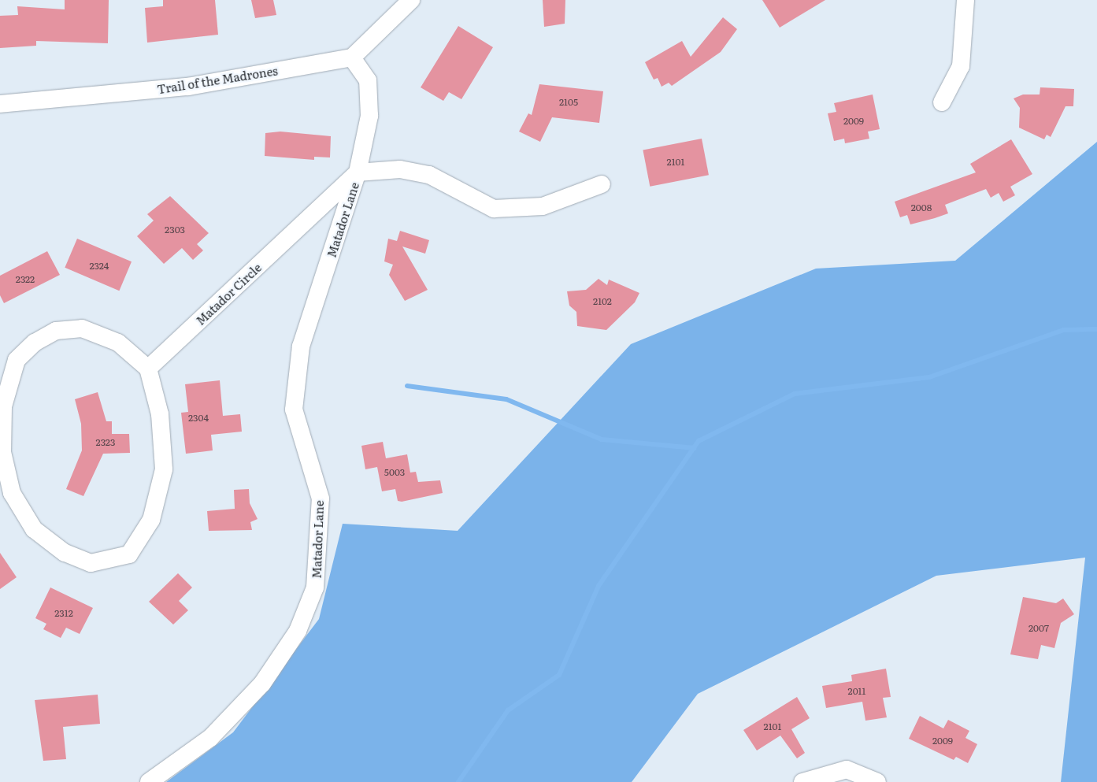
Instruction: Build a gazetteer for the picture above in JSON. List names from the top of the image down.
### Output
{
  "streets": {
    "street": ["Trail of the Madrones", "Matador Lane", "Matador Circle"]
  },
  "crossings": [
    ["Trail of the Madrones", "Matador Lane"],
    ["Matador Lane", "Matador Circle"]
  ],
  "house_numbers": [
    "2105",
    "2009",
    "2101",
    "2008",
    "2303",
    "2324",
    "2322",
    "2102",
    "2304",
    "2323",
    "5003",
    "2312",
    "2007",
    "2011",
    "2101",
    "2009"
  ]
}
